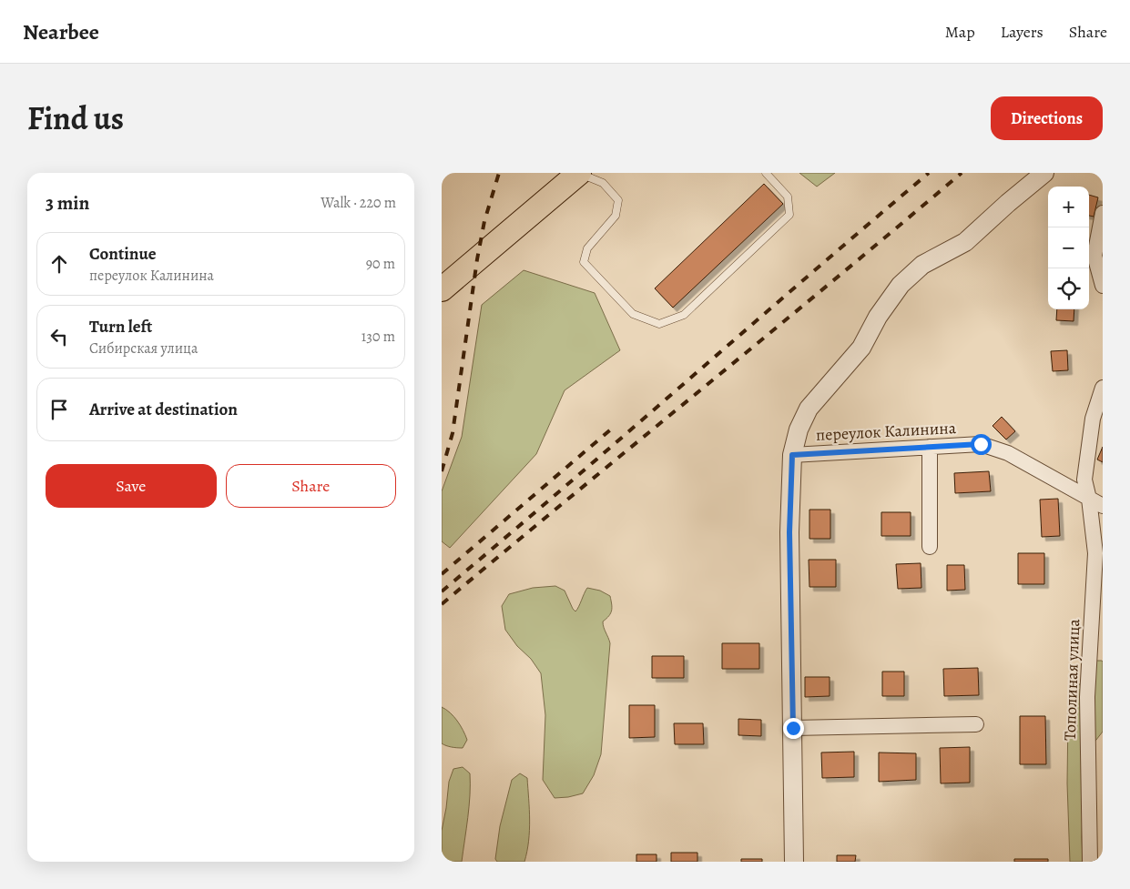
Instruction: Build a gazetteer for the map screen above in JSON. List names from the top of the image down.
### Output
{
  "streets": {
    "street": ["переулок Калинина", "Тополиная улица"]
  },
  "crossings": [
    ["переулок Калинина", "Тополиная улица"]
  ],
  "page": {
    "header": "Nearbee",
    "nav": ["Map", "Layers", "Share"],
    "title": "Find us",
    "buttons": [
      "Directions",
      ["Save", "Share"]
    ],
    "heading": ["3 min", "Walk · 220 m"],
    "map_buttons": ["+", "−"],
    "list": [
      ["Continue", "переулок Калинина", "90 m"],
      ["Turn left", "Сибирская улица", "130 m"],
      "Arrive at destination"
    ]
  }
}
